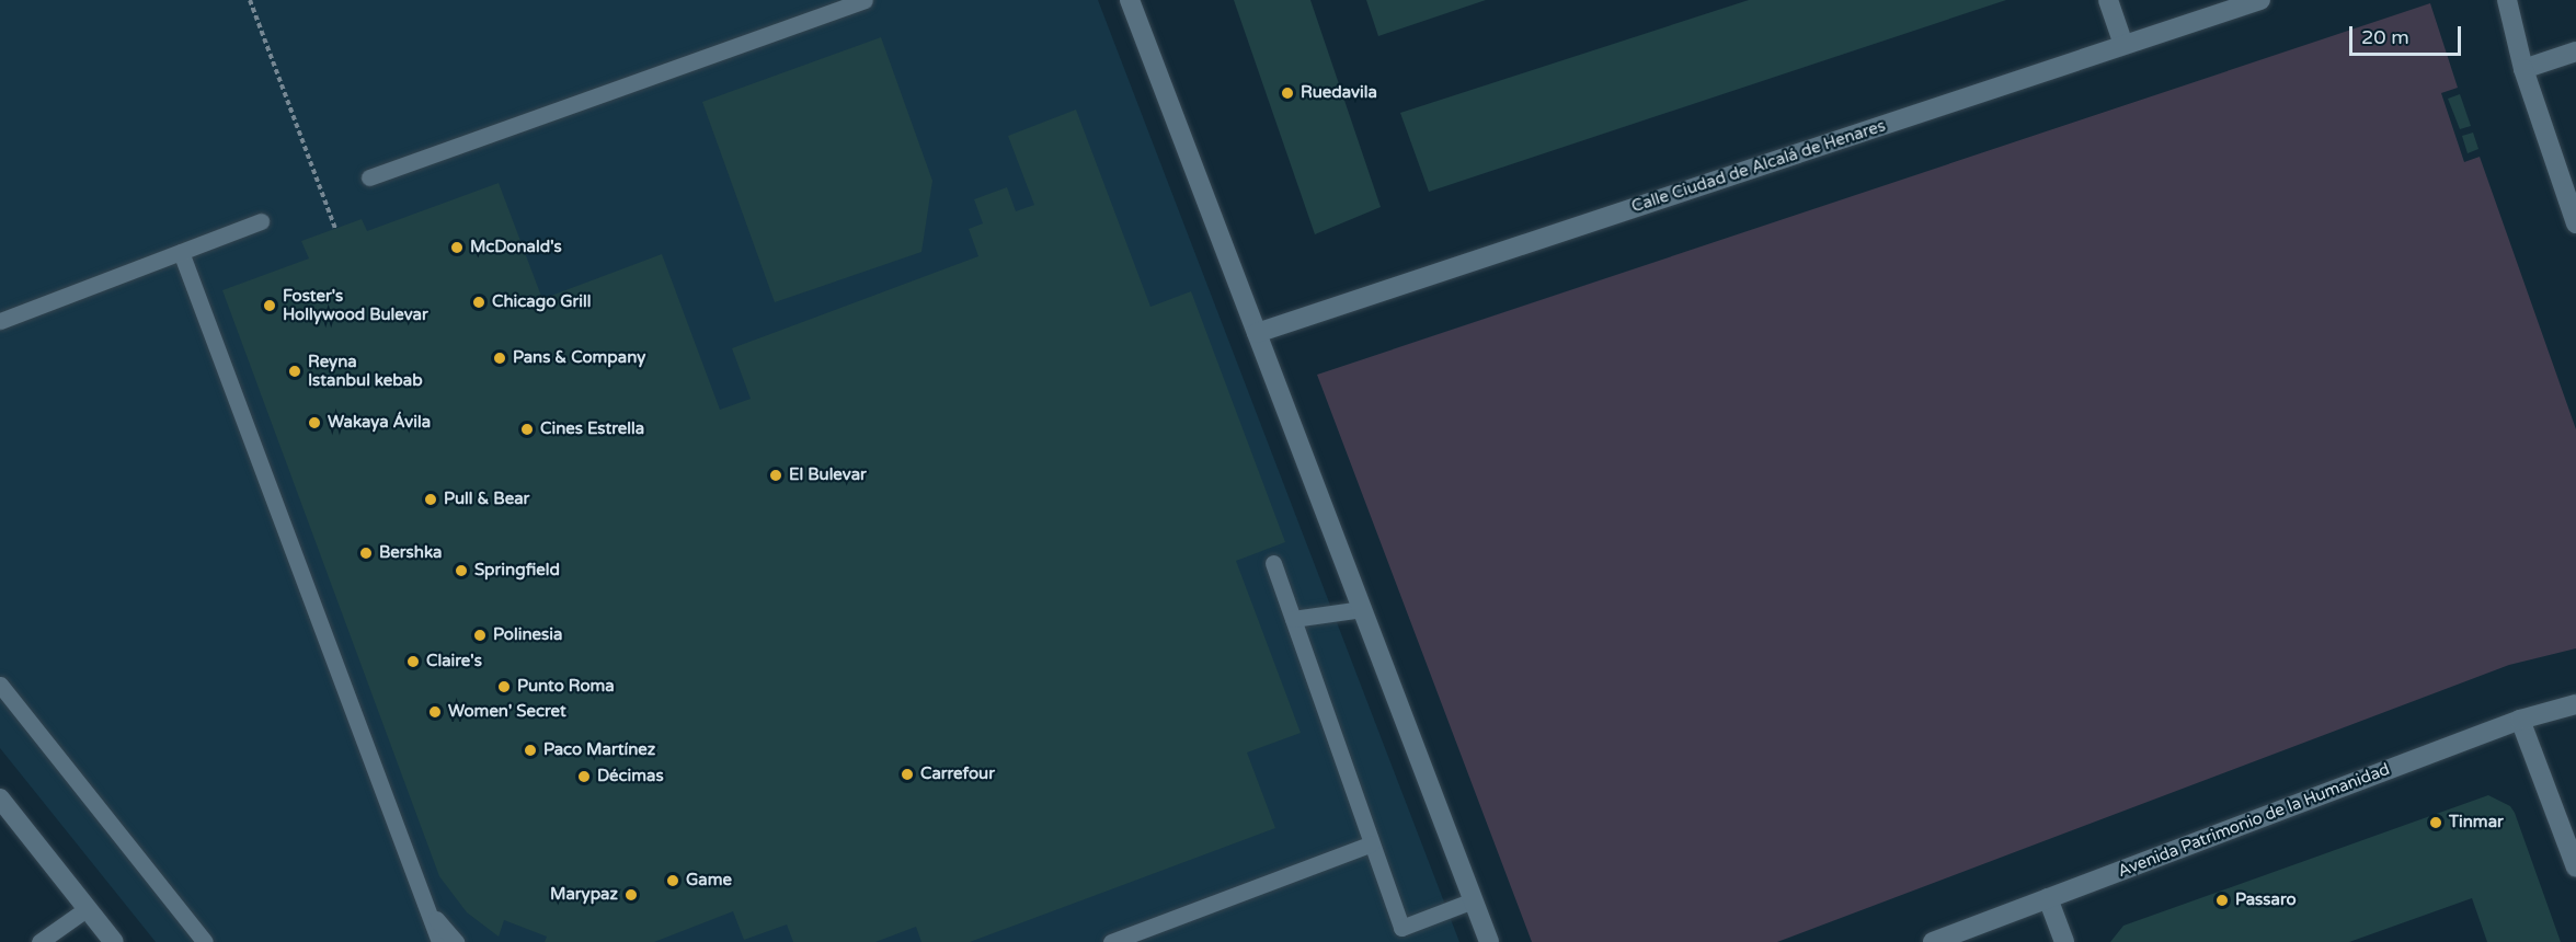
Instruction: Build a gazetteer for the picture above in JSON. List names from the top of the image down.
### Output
{
  "streets": {
    "street": ["Calle Ciudad de Alcalá de Henares", "Avenida Patrimonio de la Humanidad"]
  },
  "places": [
    "Ruedavila",
    "McDonald's",
    "Chicago Grill",
    "Foster's Hollywood Bulevar",
    "Pans & Company",
    "Reyna Istanbul kebab",
    "Wakaya Ávila",
    "Cines Estrella",
    "El Bulevar",
    "Pull & Bear",
    "Bershka",
    "Springfield",
    "Polinesia",
    "Claire's",
    "Punto Roma",
    "Women' Secret",
    "Paco Martínez",
    "Carrefour",
    "Décimas",
    "Tinmar",
    "Game",
    "Marypaz",
    "Passaro"
  ],
  "scale_bar": "20 m"
}
